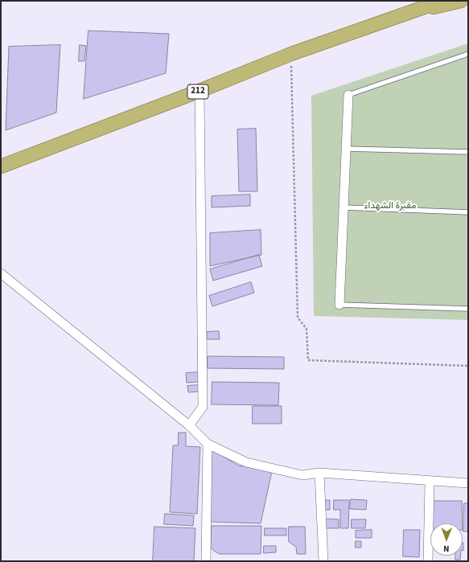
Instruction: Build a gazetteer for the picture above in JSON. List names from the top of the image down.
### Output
{
  "streets": {
    "main road": ["212"]
  },
  "parks": ["مقبرة الشهداء"],
  "north": "bottom"
}
